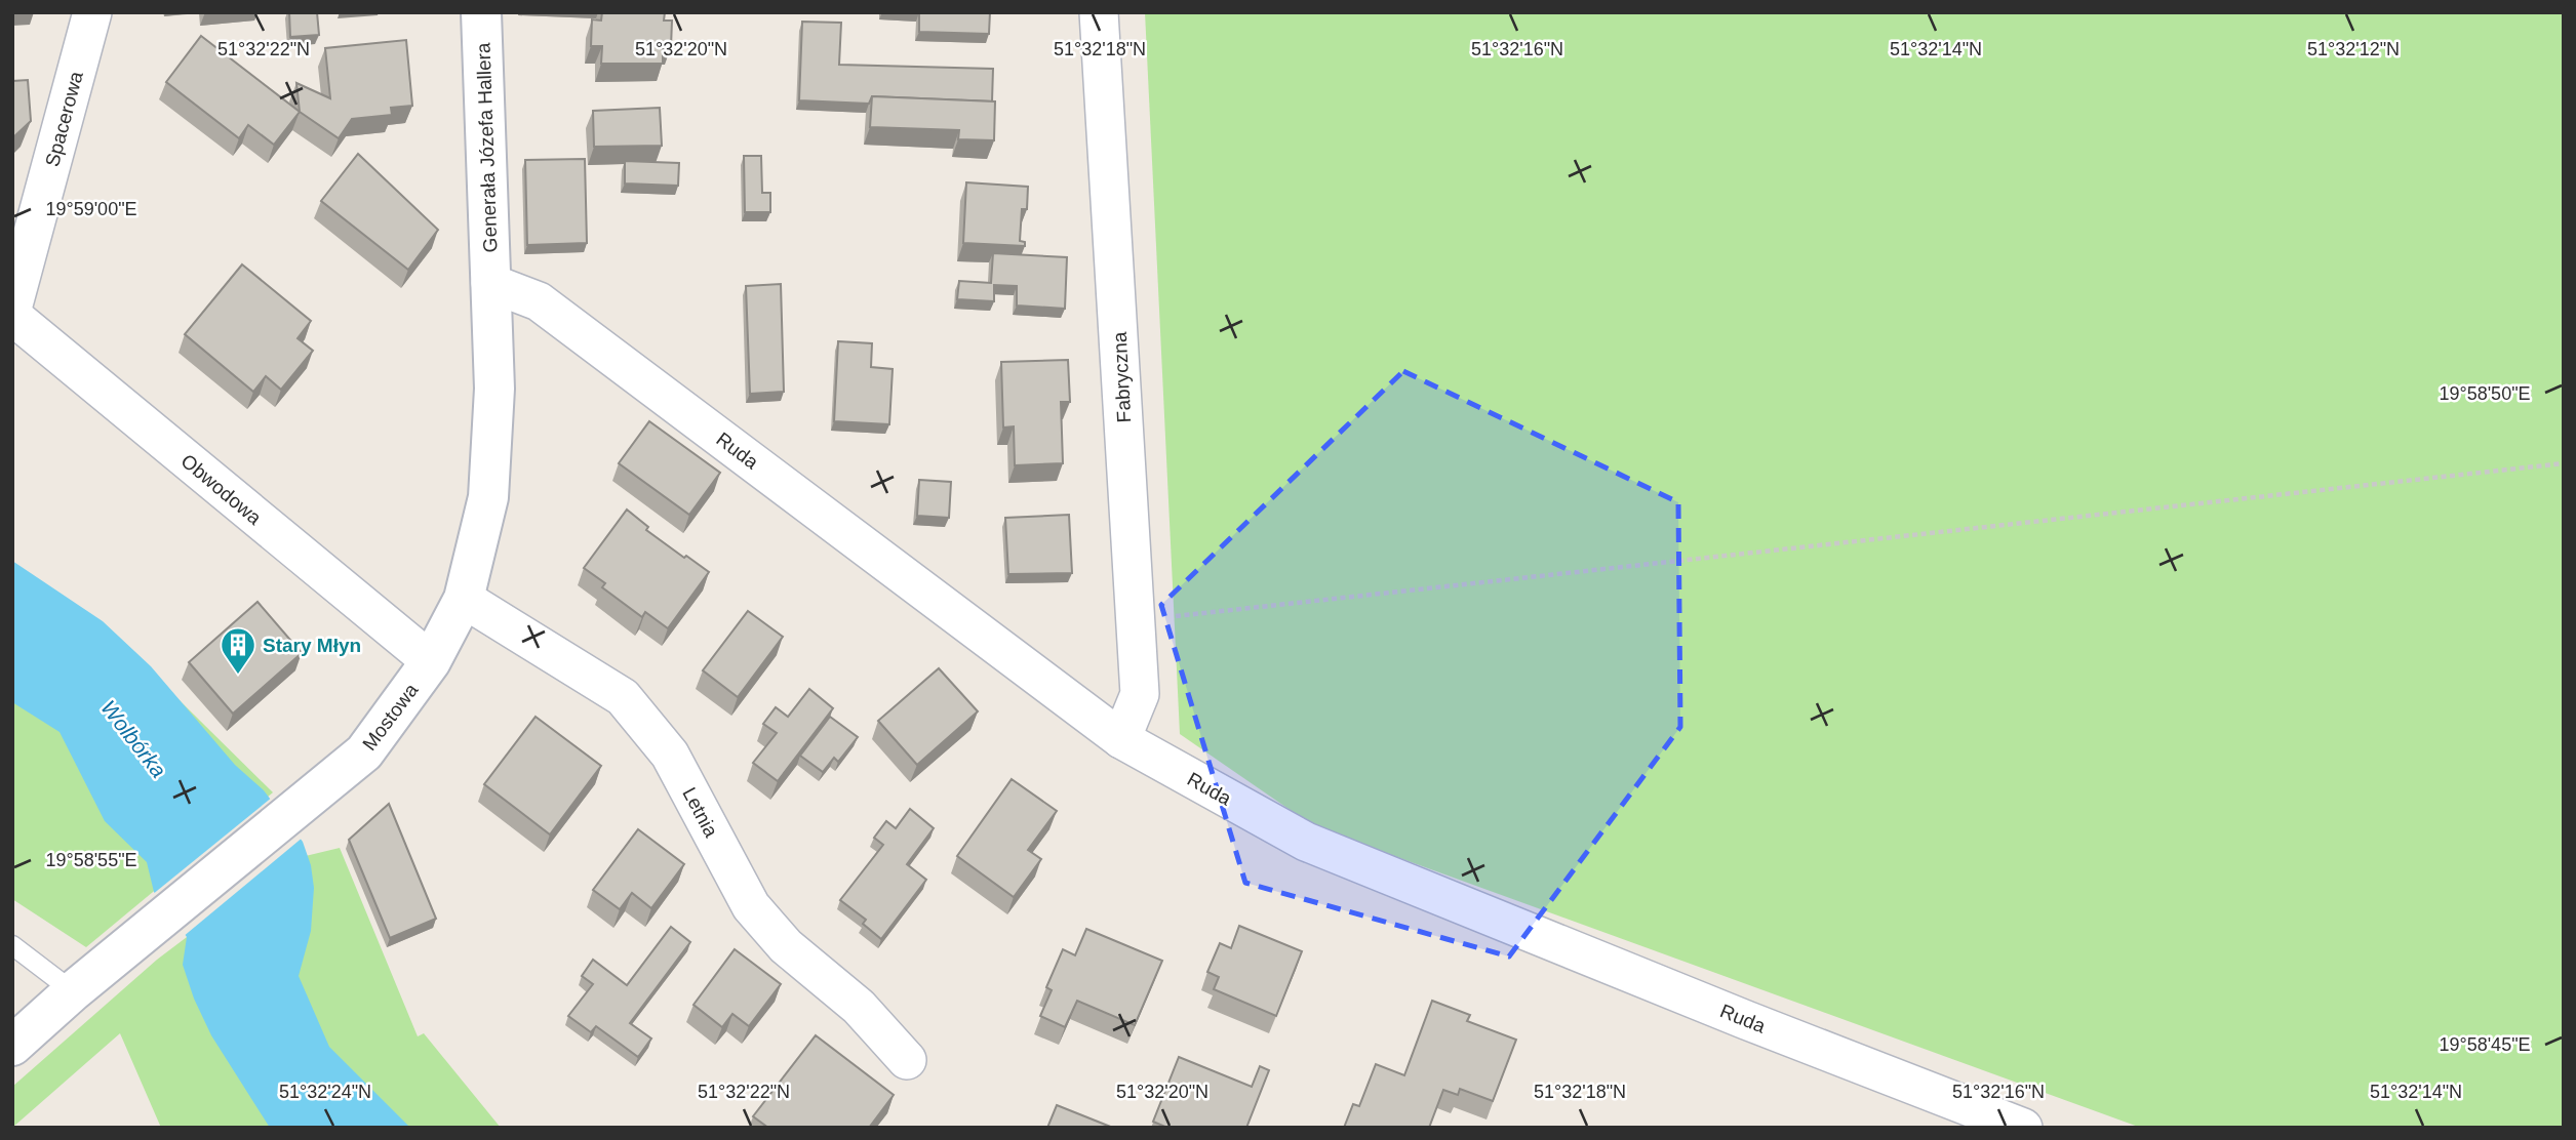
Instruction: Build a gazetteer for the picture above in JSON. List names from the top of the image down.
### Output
{
  "streets": {
    "street": [
      "Spacerowa",
      "Generała Józefa Hallera",
      "Fabryczna",
      "Ruda",
      "Obwodowa",
      "Mostowa",
      "Letnia"
    ]
  },
  "crossings": [
    ["Generała Józefa Hallera", "Ruda"],
    ["Generała Józefa Hallera", "Mostowa"],
    ["Fabryczna", "Ruda"],
    ["Ruda", "Mostowa"],
    ["Obwodowa", "Mostowa"],
    ["Mostowa", "Letnia"]
  ],
  "water": ["Wolbórka"],
  "places": {
    "building": ["Stary Młyn"]
  },
  "coordinates": [
    "51°32'22\"N",
    "51°32'20\"N",
    "51°32'18\"N",
    "51°32'16\"N",
    "51°32'14\"N",
    "51°32'12\"N",
    "19°59'00\"E",
    "19°58'50\"E",
    "19°58'55\"E",
    "19°58'45\"E",
    "51°32'24\"N"
  ]
}
